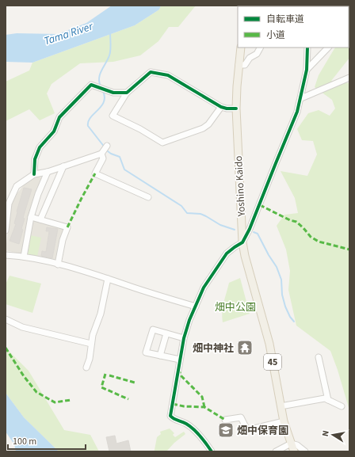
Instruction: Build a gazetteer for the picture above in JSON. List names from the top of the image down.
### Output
{
  "streets": {
    "main road": ["Yoshino Kaido", "45"]
  },
  "water": ["Tama River"],
  "parks": ["畑中公園"],
  "places": {
    "temple": ["畑中神社"],
    "school or university": ["畑中保育園"]
  },
  "legend": ["自転車道", "小道"],
  "scale_bar": "100 m",
  "north": "left"
}
